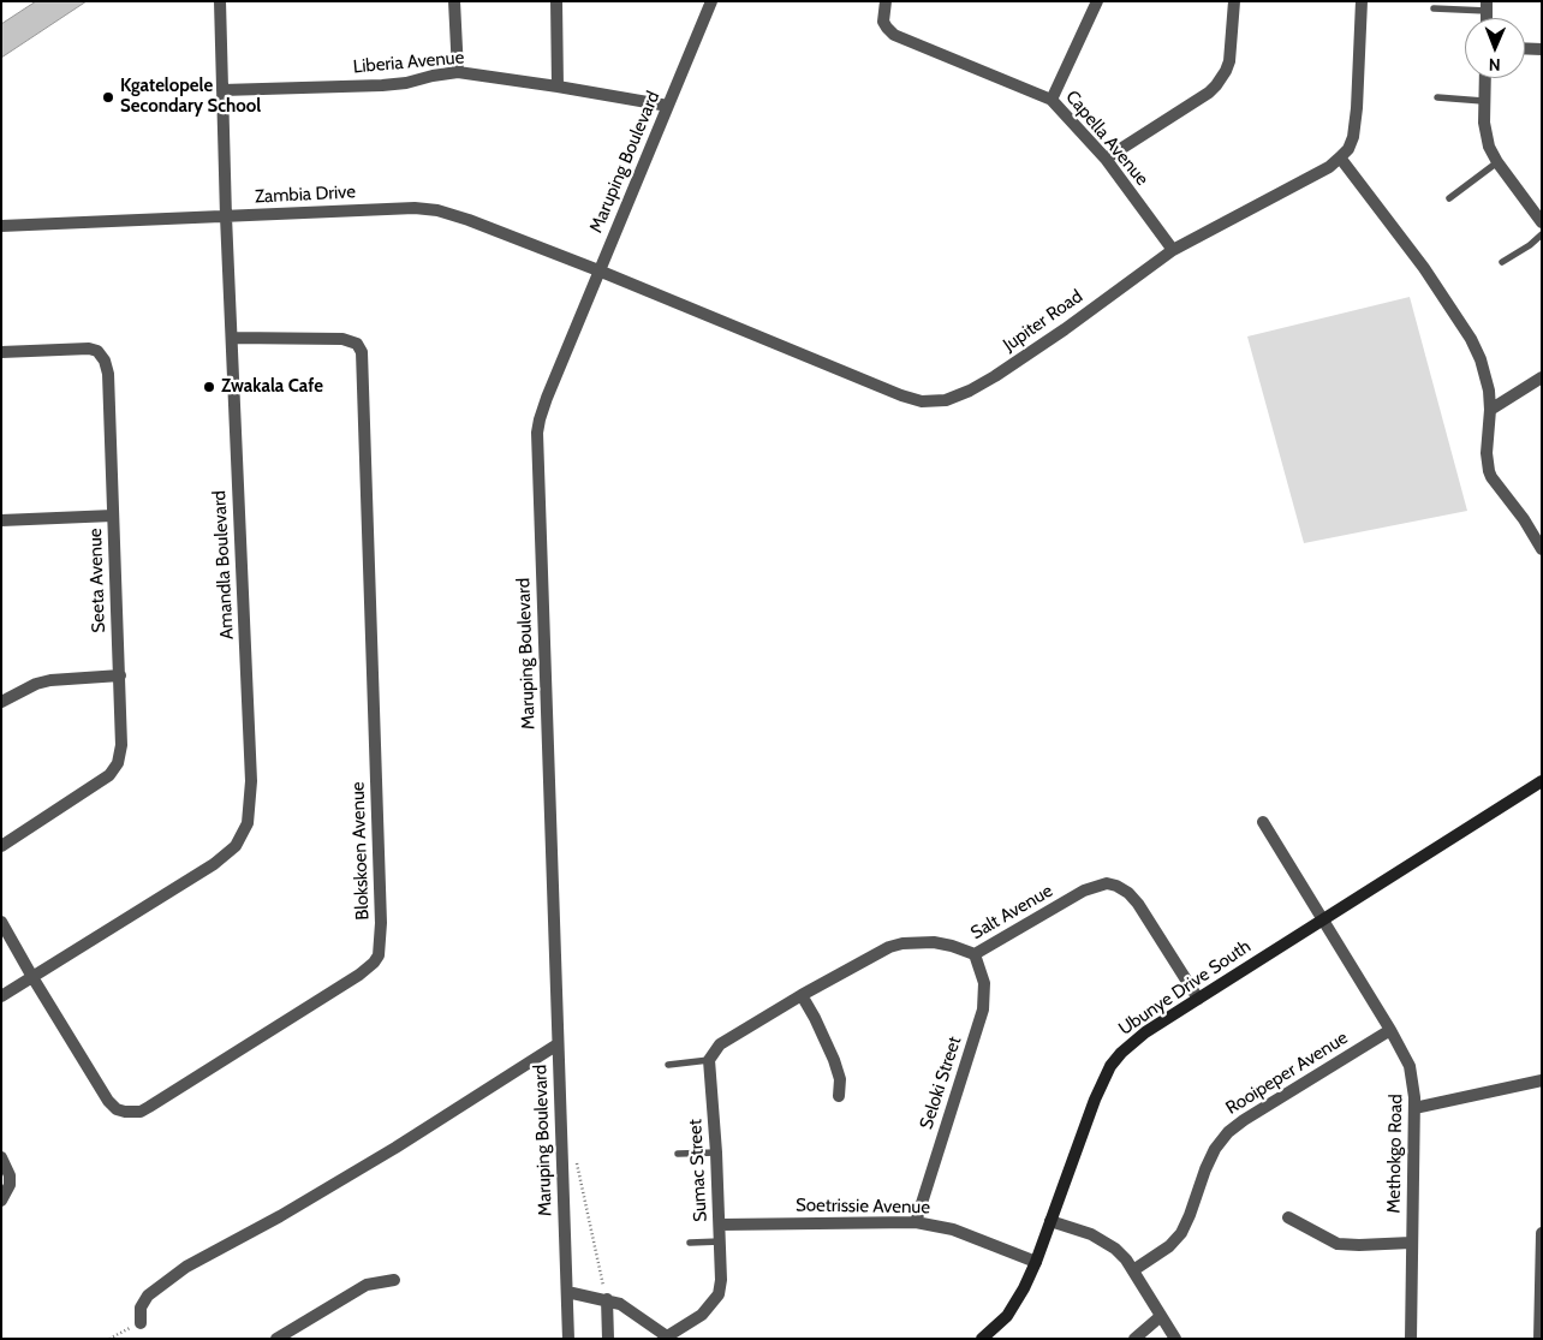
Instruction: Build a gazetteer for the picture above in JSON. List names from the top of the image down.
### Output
{
  "streets": {
    "street": [
      "Liberia Avenue",
      "Capella Avenue",
      "Maruping Boulevard",
      "Zambia Drive",
      "Jupiter Road",
      "Amandla Boulevard",
      "Seeta Avenue",
      "Blokskoen Avenue",
      "Salt Avenue",
      "Ubunye Drive South",
      "Rooipeper Avenue",
      "Seloki Street",
      "Methokgo Road",
      "Sumac Street",
      "Soetrissie Avenue"
    ]
  },
  "crossings": [
    ["Liberia Avenue", "Maruping Boulevard"],
    ["Liberia Avenue", "Amandla Boulevard"],
    ["Capella Avenue", "Jupiter Road"],
    ["Maruping Boulevard", "Zambia Drive"],
    ["Maruping Boulevard", "Jupiter Road"],
    ["Zambia Drive", "Jupiter Road"],
    ["Zambia Drive", "Amandla Boulevard"],
    ["Amandla Boulevard", "Blokskoen Avenue"],
    ["Salt Avenue", "Ubunye Drive South"],
    ["Salt Avenue", "Seloki Street"],
    ["Salt Avenue", "Sumac Street"],
    ["Ubunye Drive South", "Methokgo Road"],
    ["Ubunye Drive South", "Soetrissie Avenue"],
    ["Rooipeper Avenue", "Methokgo Road"],
    ["Seloki Street", "Soetrissie Avenue"],
    ["Sumac Street", "Soetrissie Avenue"]
  ],
  "places": ["Kgatelopele Secondary School", "Zwakala Cafe"],
  "north": "bottom"
}
